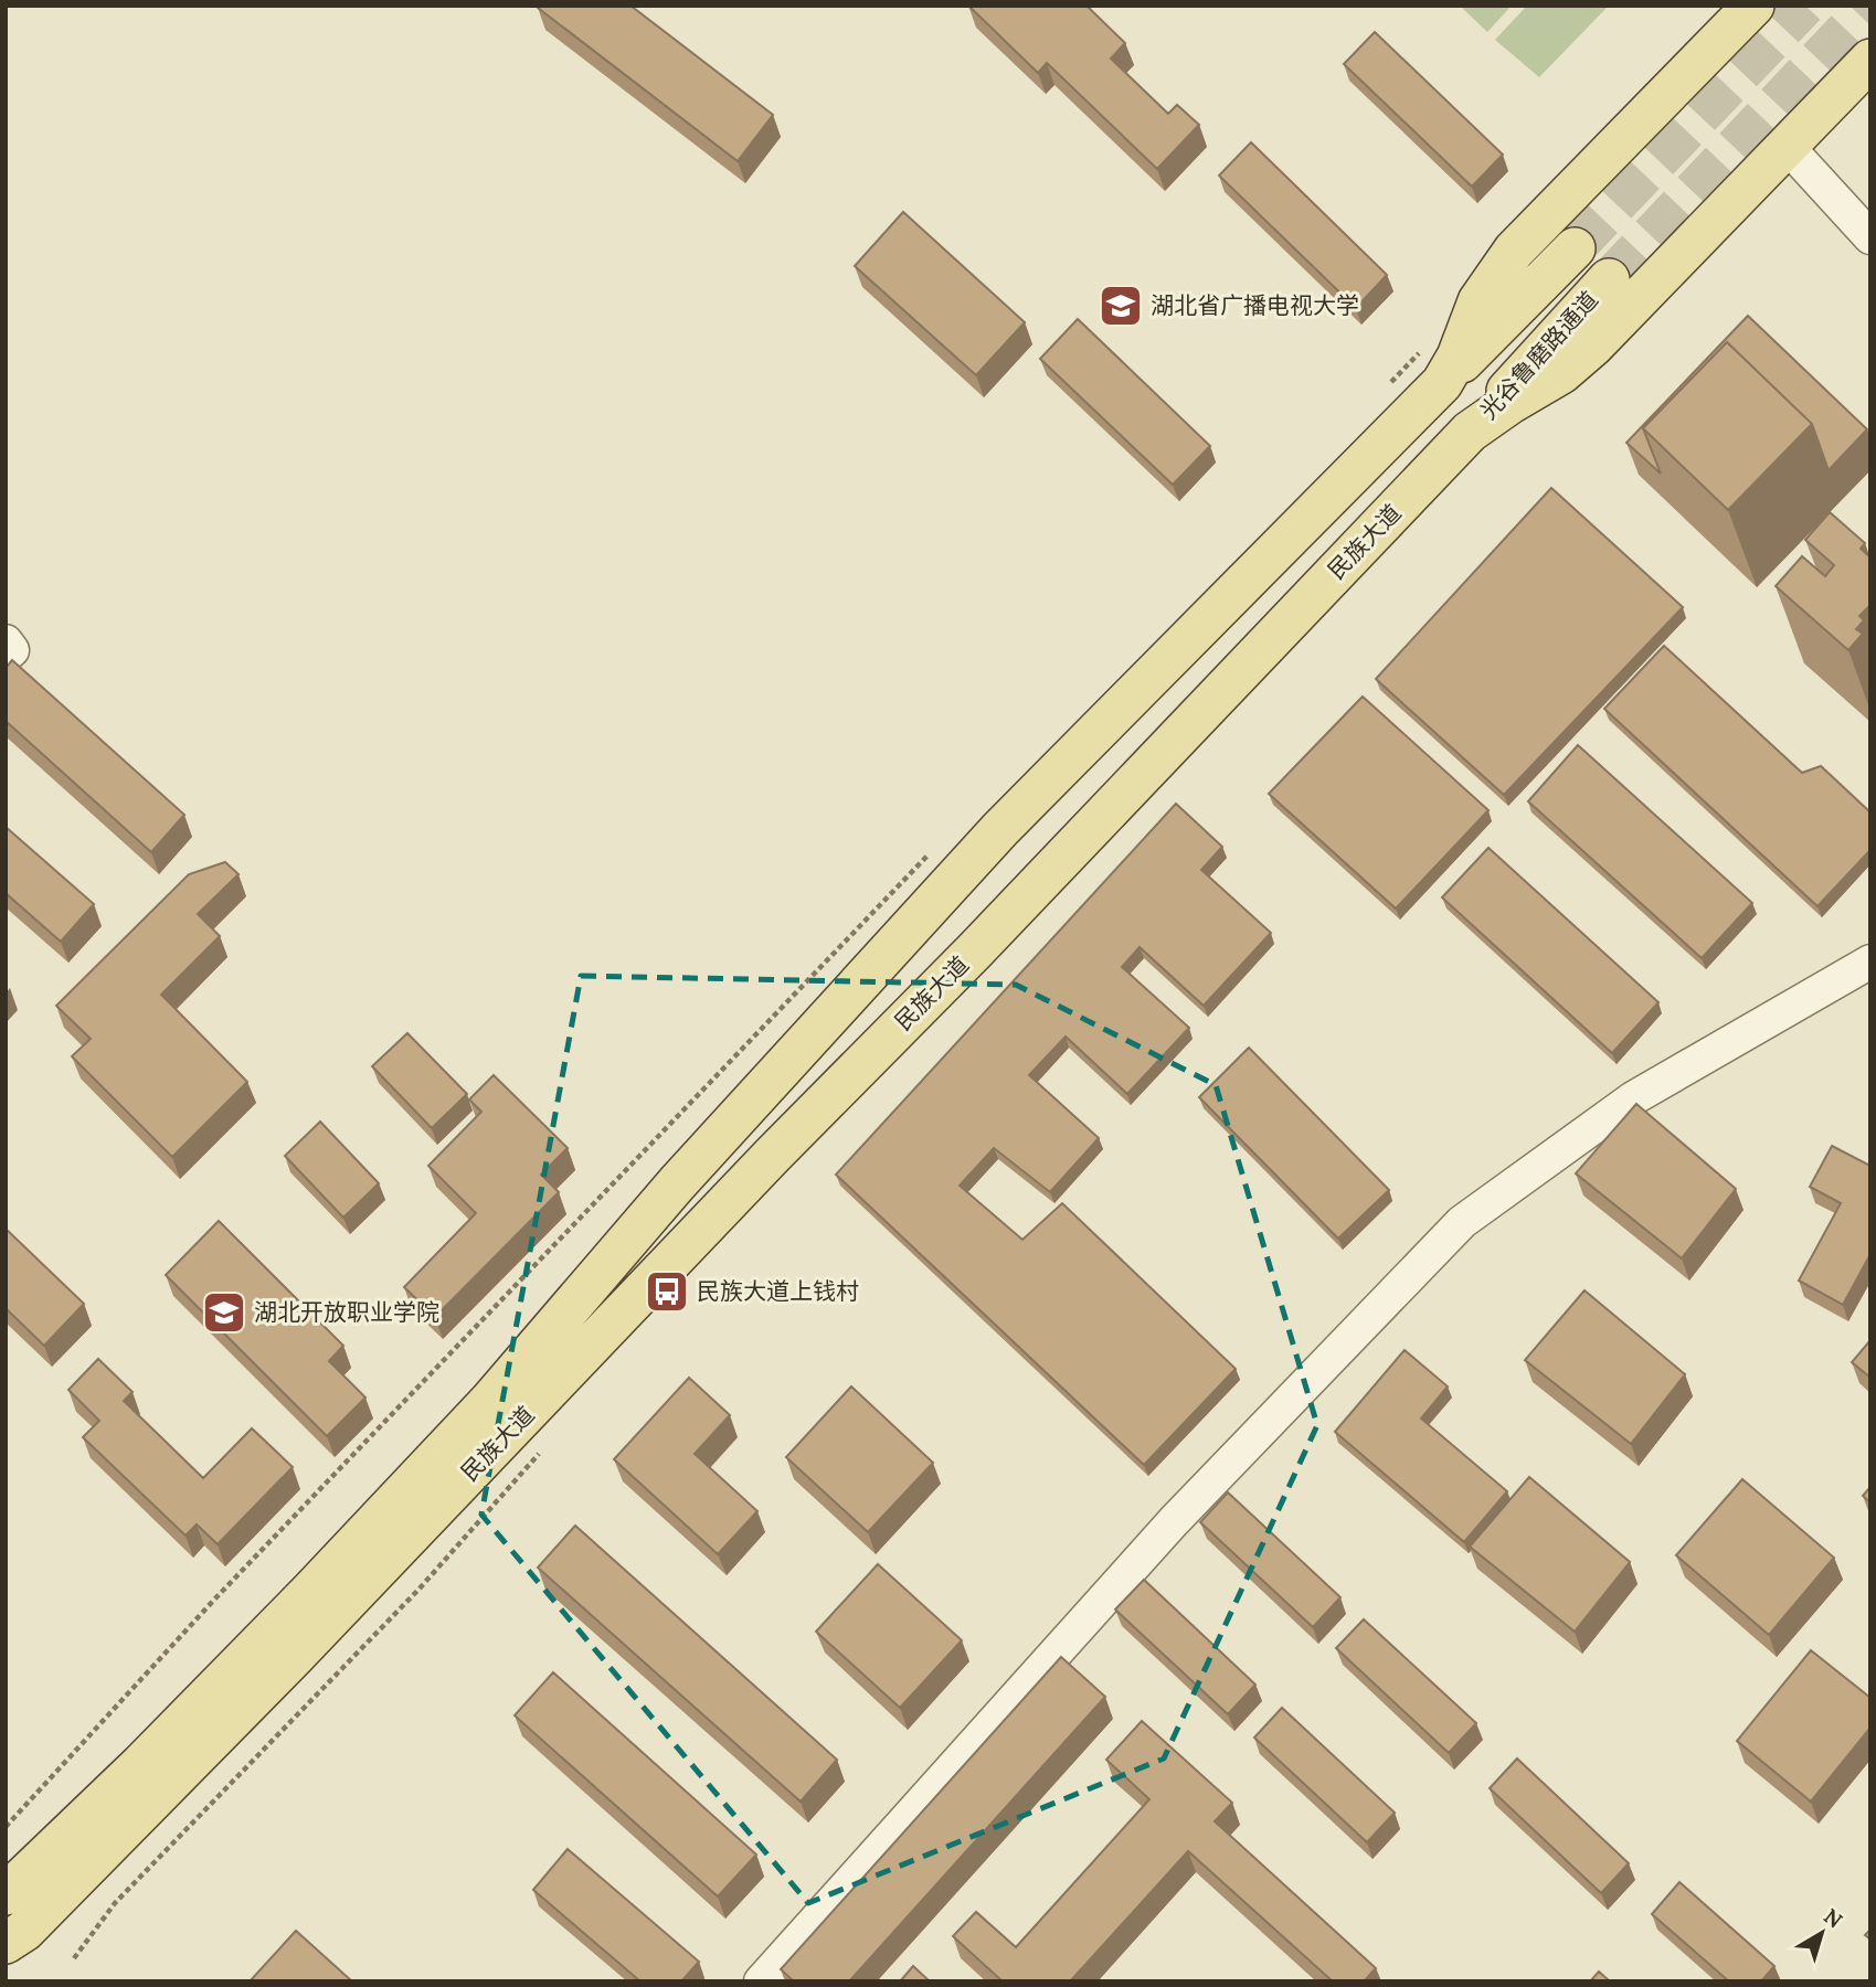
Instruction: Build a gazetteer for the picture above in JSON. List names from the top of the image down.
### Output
{
  "streets": {
    "main road": ["光谷鲁磨路通道", "民族大道"]
  },
  "crossings": [
    ["光谷鲁磨路通道", "民族大道"]
  ],
  "places": {
    "school or university": ["湖北省广播电视大学", "湖北开放职业学院"],
    "bus stop": ["民族大道上钱村"]
  },
  "north": "top right"
}
